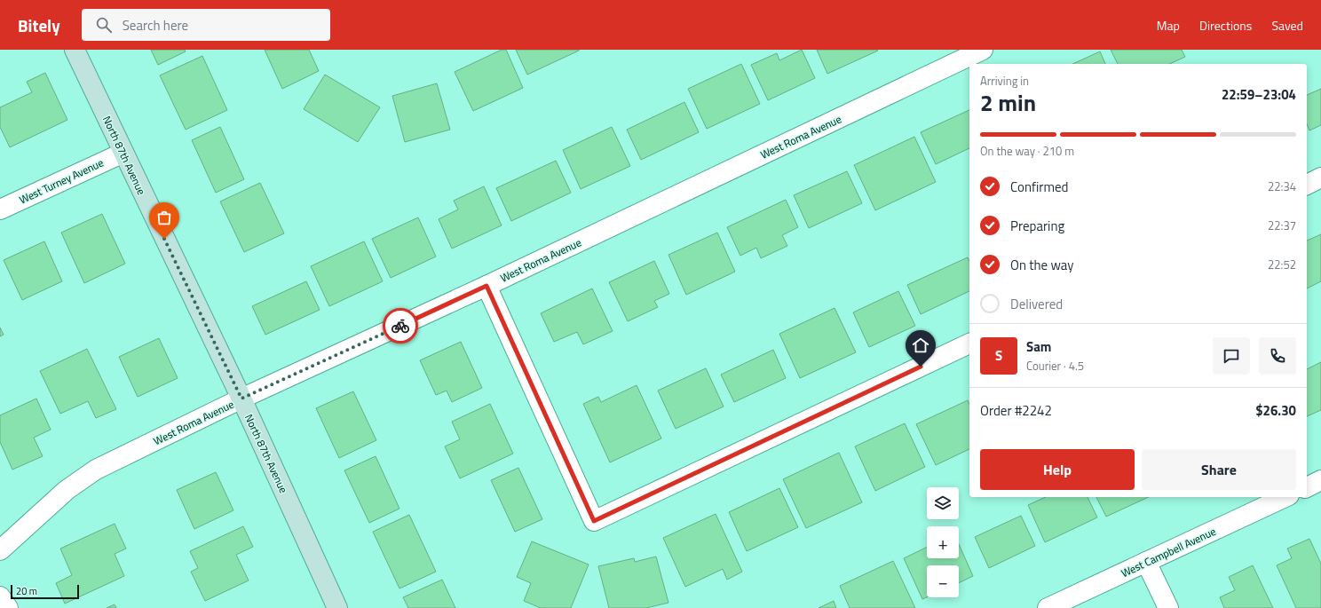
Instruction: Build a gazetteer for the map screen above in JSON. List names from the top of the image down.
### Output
{
  "streets": {
    "street": [
      "West Roma Avenue",
      "North 87th Avenue",
      "West Turney Avenue",
      "West Campbell Avenue"
    ]
  },
  "crossings": [
    ["West Roma Avenue", "North 87th Avenue"],
    ["North 87th Avenue", "West Turney Avenue"]
  ],
  "scale_bar": "20 m",
  "page": {
    "header": "Bitely",
    "search": "Search here",
    "nav": ["Map", "Directions", "Saved"],
    "heading": ["2 min", "Arriving in", "22:59–23:04"],
    "panel": [
      "Sam",
      "Courier · 4.5",
      "Order #2242",
      "$26.30"
    ],
    "bar": "On the way · 210 m",
    "list": [
      ["Confirmed", "22:34"],
      ["Preparing", "22:37"],
      ["On the way", "22:52"],
      "Delivered"
    ],
    "round": "S",
    "buttons": ["Help", "Share"],
    "map_buttons": ["+", "−"],
    "scale": "20 m"
  }
}
